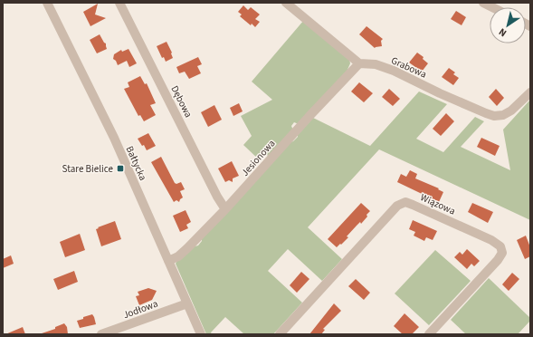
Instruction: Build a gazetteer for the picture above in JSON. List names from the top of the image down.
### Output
{
  "streets": {
    "street": [
      "Grabowa",
      "Dębowa",
      "Jesionowa",
      "Bałtycka",
      "Wiązowa",
      "Jodłowa"
    ]
  },
  "crossings": [
    ["Grabowa", "Jesionowa"],
    ["Dębowa", "Jesionowa"],
    ["Jesionowa", "Bałtycka"],
    ["Bałtycka", "Jodłowa"]
  ],
  "places": {
    "transit": ["Stare Bielice"]
  },
  "north": "bottom left"
}
